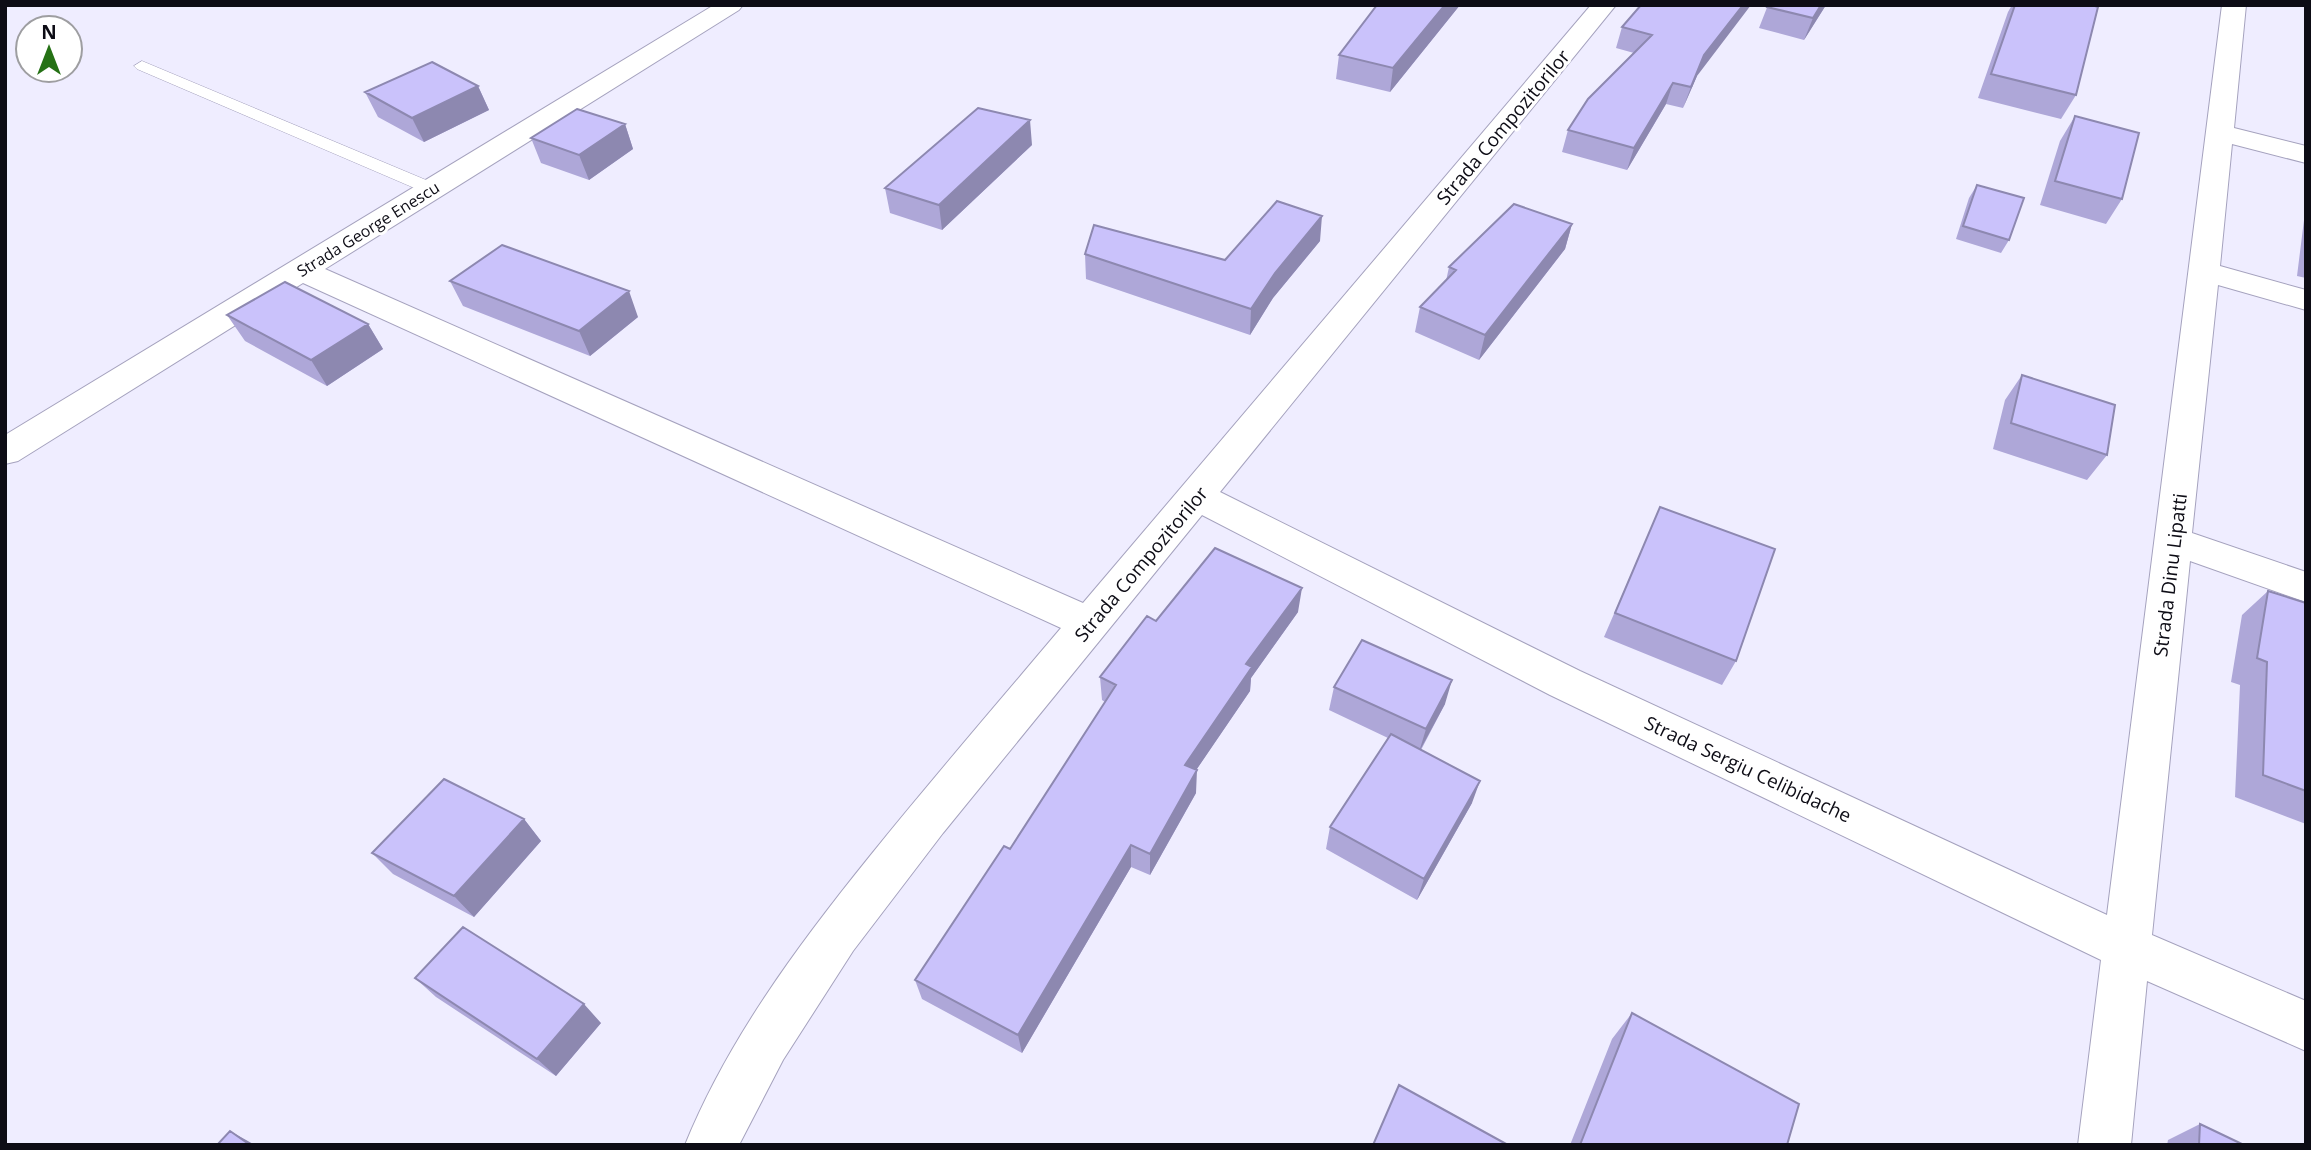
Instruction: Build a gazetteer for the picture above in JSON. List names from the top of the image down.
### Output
{
  "streets": {
    "street": [
      "Strada Compozitorilor",
      "Strada George Enescu",
      "Strada Dinu Lipatti",
      "Strada Sergiu Celibidache"
    ]
  },
  "crossings": [
    ["Strada Compozitorilor", "Strada Sergiu Celibidache"],
    ["Strada Dinu Lipatti", "Strada Sergiu Celibidache"]
  ],
  "north": "top"
}
